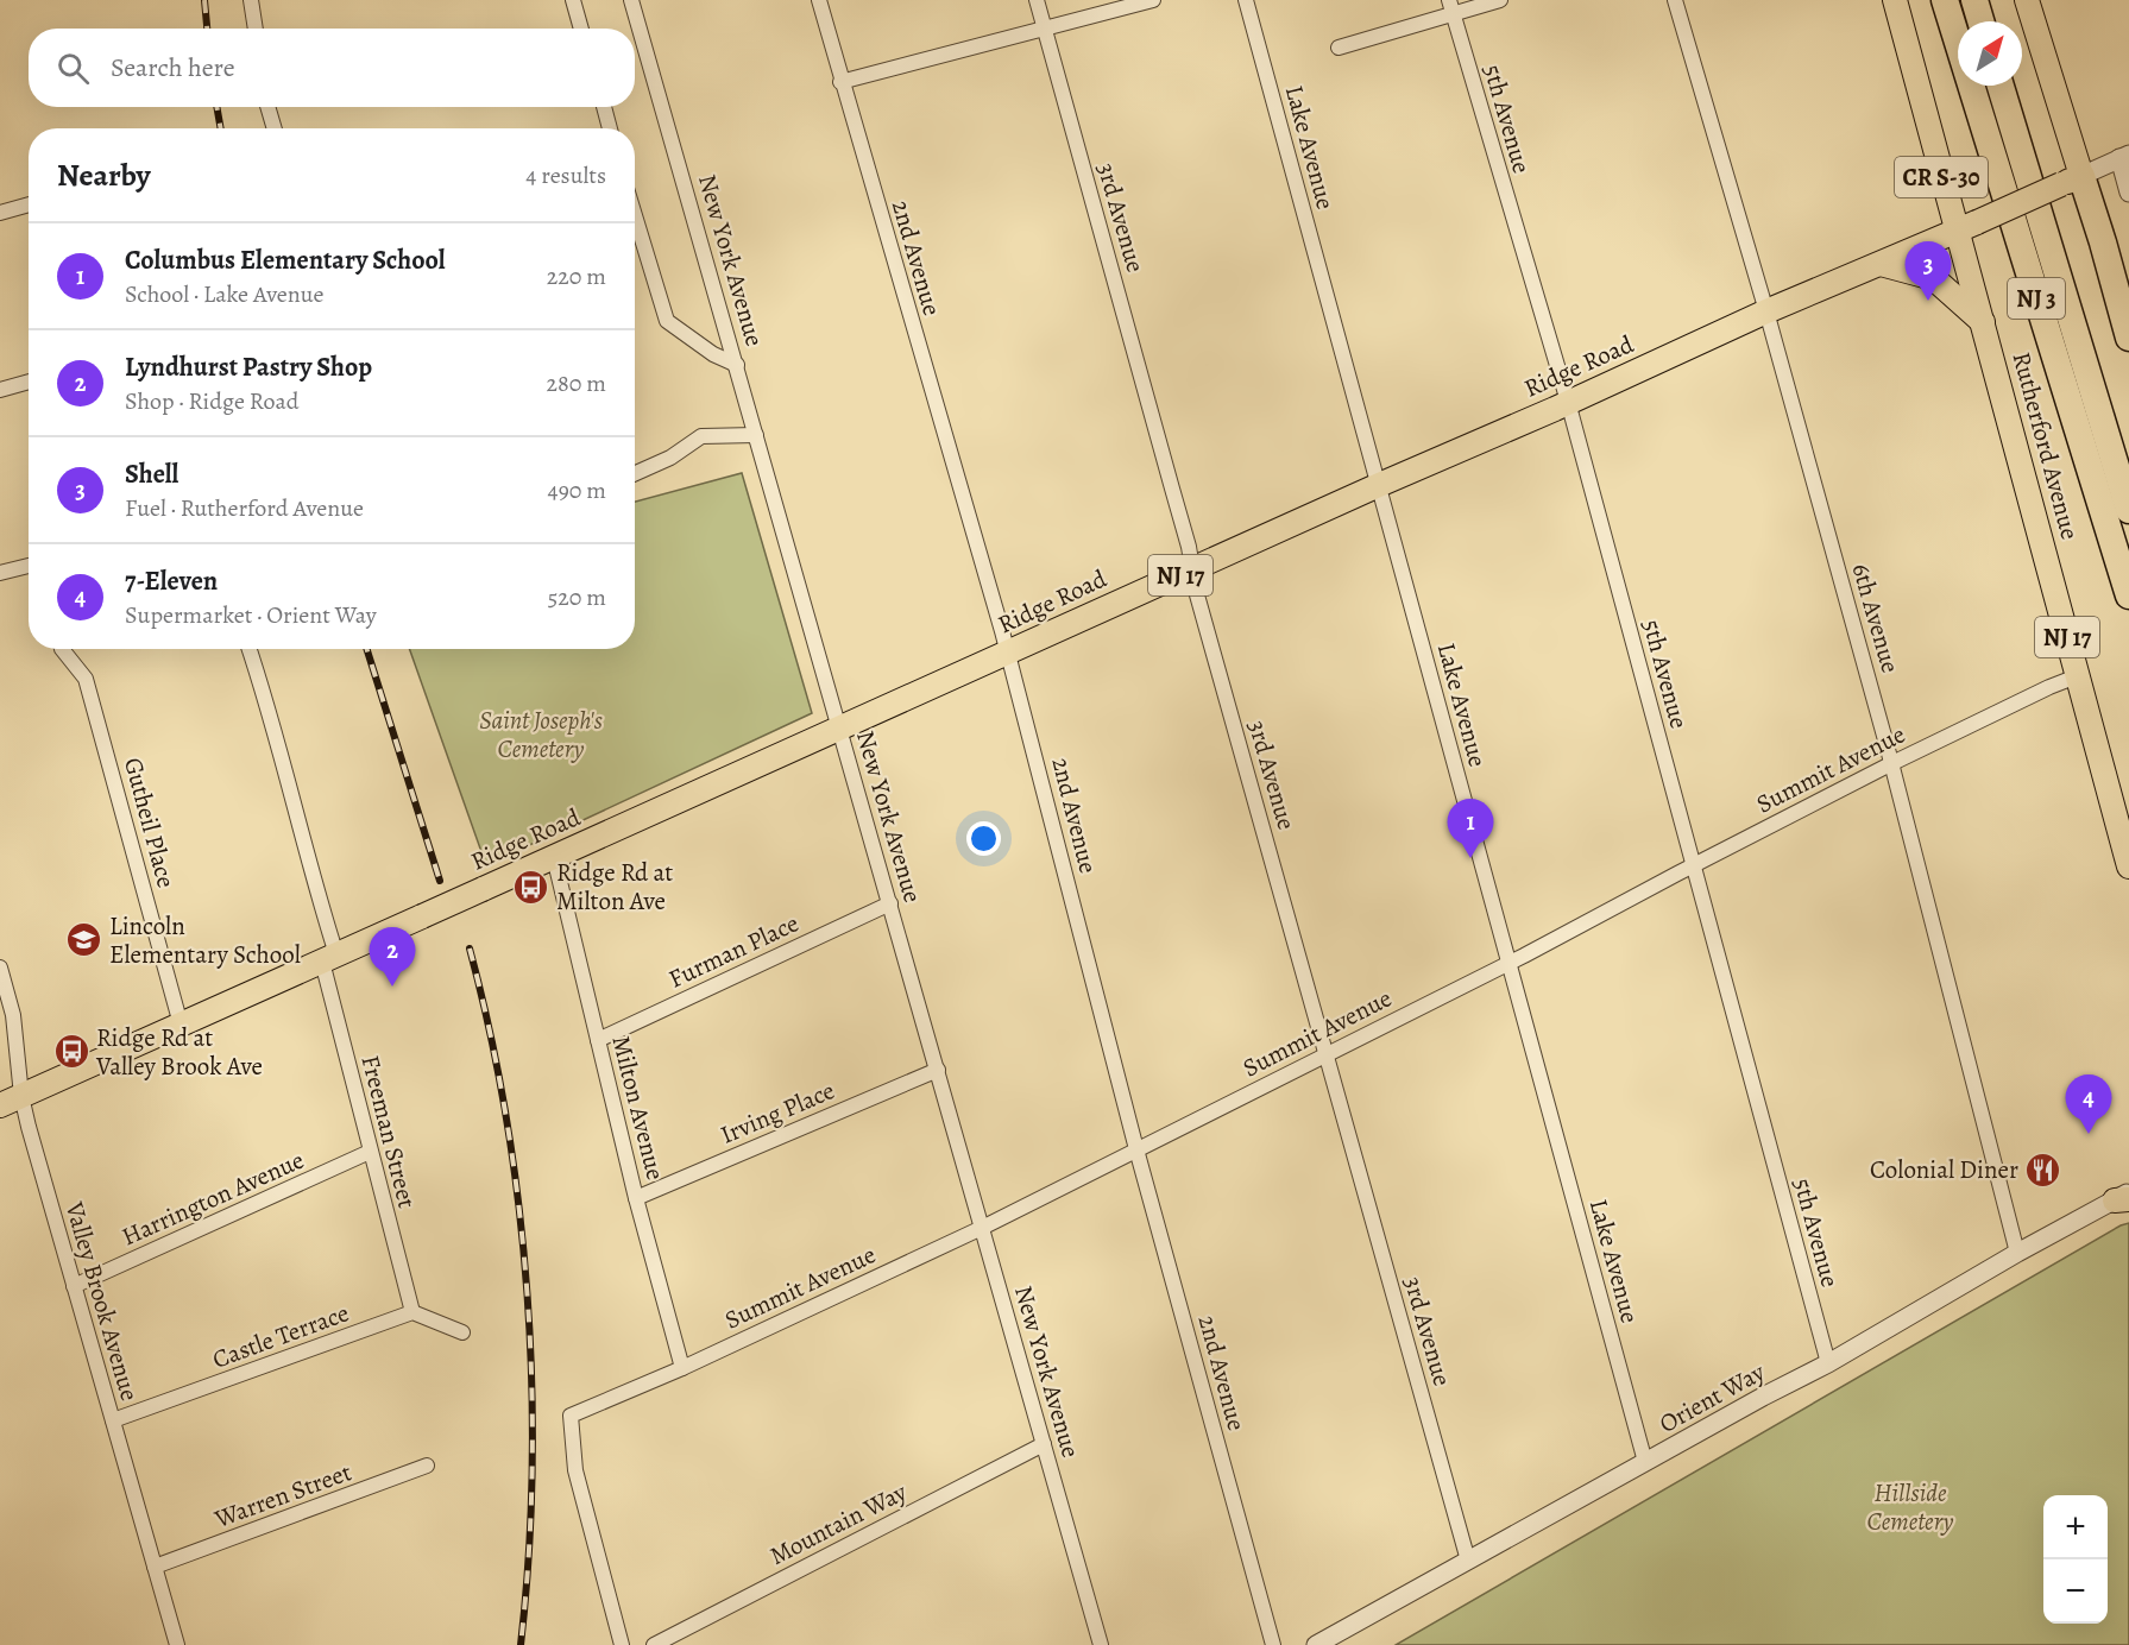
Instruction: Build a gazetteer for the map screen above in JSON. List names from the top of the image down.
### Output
{
  "streets": {
    "highway": ["NJ 3"],
    "main road": [
      "CR S-30",
      "Ridge Road",
      "Rutherford Avenue",
      "NJ 17"
    ],
    "street": [
      "5th Avenue",
      "Lake Avenue",
      "3rd Avenue",
      "2nd Avenue",
      "New York Avenue",
      "6th Avenue",
      "Summit Avenue",
      "Gutheil Place",
      "Furman Place",
      "Milton Avenue",
      "Irving Place",
      "Freeman Street",
      "Harrington Avenue",
      "Valley Brook Avenue",
      "Castle Terrace",
      "Orient Way",
      "Warren Street",
      "Mountain Way"
    ]
  },
  "crossings": [
    ["5th Avenue", "Ridge Road"],
    ["5th Avenue", "Summit Avenue"],
    ["5th Avenue", "Orient Way"],
    ["Lake Avenue", "Ridge Road"],
    ["Lake Avenue", "Summit Avenue"],
    ["Lake Avenue", "Orient Way"],
    ["3rd Avenue", "Ridge Road"],
    ["3rd Avenue", "Summit Avenue"],
    ["3rd Avenue", "Orient Way"],
    ["2nd Avenue", "Ridge Road"],
    ["2nd Avenue", "Summit Avenue"],
    ["New York Avenue", "Ridge Road"],
    ["New York Avenue", "Summit Avenue"],
    ["New York Avenue", "Furman Place"],
    ["New York Avenue", "Irving Place"],
    ["New York Avenue", "Mountain Way"],
    ["Ridge Road", "Rutherford Avenue"],
    ["Ridge Road", "6th Avenue"],
    ["Ridge Road", "Gutheil Place"],
    ["Ridge Road", "Milton Avenue"],
    ["Ridge Road", "Freeman Street"],
    ["Ridge Road", "Valley Brook Avenue"],
    ["Rutherford Avenue", "Summit Avenue"],
    ["6th Avenue", "Summit Avenue"],
    ["6th Avenue", "Orient Way"],
    ["Summit Avenue", "Milton Avenue"],
    ["Furman Place", "Milton Avenue"],
    ["Milton Avenue", "Irving Place"],
    ["Freeman Street", "Harrington Avenue"],
    ["Freeman Street", "Castle Terrace"],
    ["Harrington Avenue", "Valley Brook Avenue"],
    ["Valley Brook Avenue", "Castle Terrace"],
    ["Valley Brook Avenue", "Warren Street"]
  ],
  "parks": ["Saint Joseph's Cemetery", "Hillside Cemetery"],
  "places": {
    "bus stop": ["Ridge Rd at Milton Ave", "Ridge Rd at Valley Brook Ave"],
    "school or university": ["Lincoln Elementary School"],
    "restaurant": ["Colonial Diner"]
  },
  "north": "top right",
  "page": {
    "search": "Search here",
    "heading": ["Nearby", "4 results"],
    "list": [
      {
        "mark": "1",
        "name": "Columbus Elementary School",
        "note": "School · Lake Avenue",
        "value": "220 m"
      },
      {
        "mark": "2",
        "name": "Lyndhurst Pastry Shop",
        "note": "Shop · Ridge Road",
        "value": "280 m"
      },
      {
        "mark": "3",
        "name": "Shell",
        "note": "Fuel · Rutherford Avenue",
        "value": "490 m"
      },
      {
        "mark": "4",
        "name": "7-Eleven",
        "note": "Supermarket · Orient Way",
        "value": "520 m"
      }
    ],
    "pins": [
      "3",
      "1",
      "2",
      "4"
    ],
    "map_buttons": ["+", "−"]
  }
}
